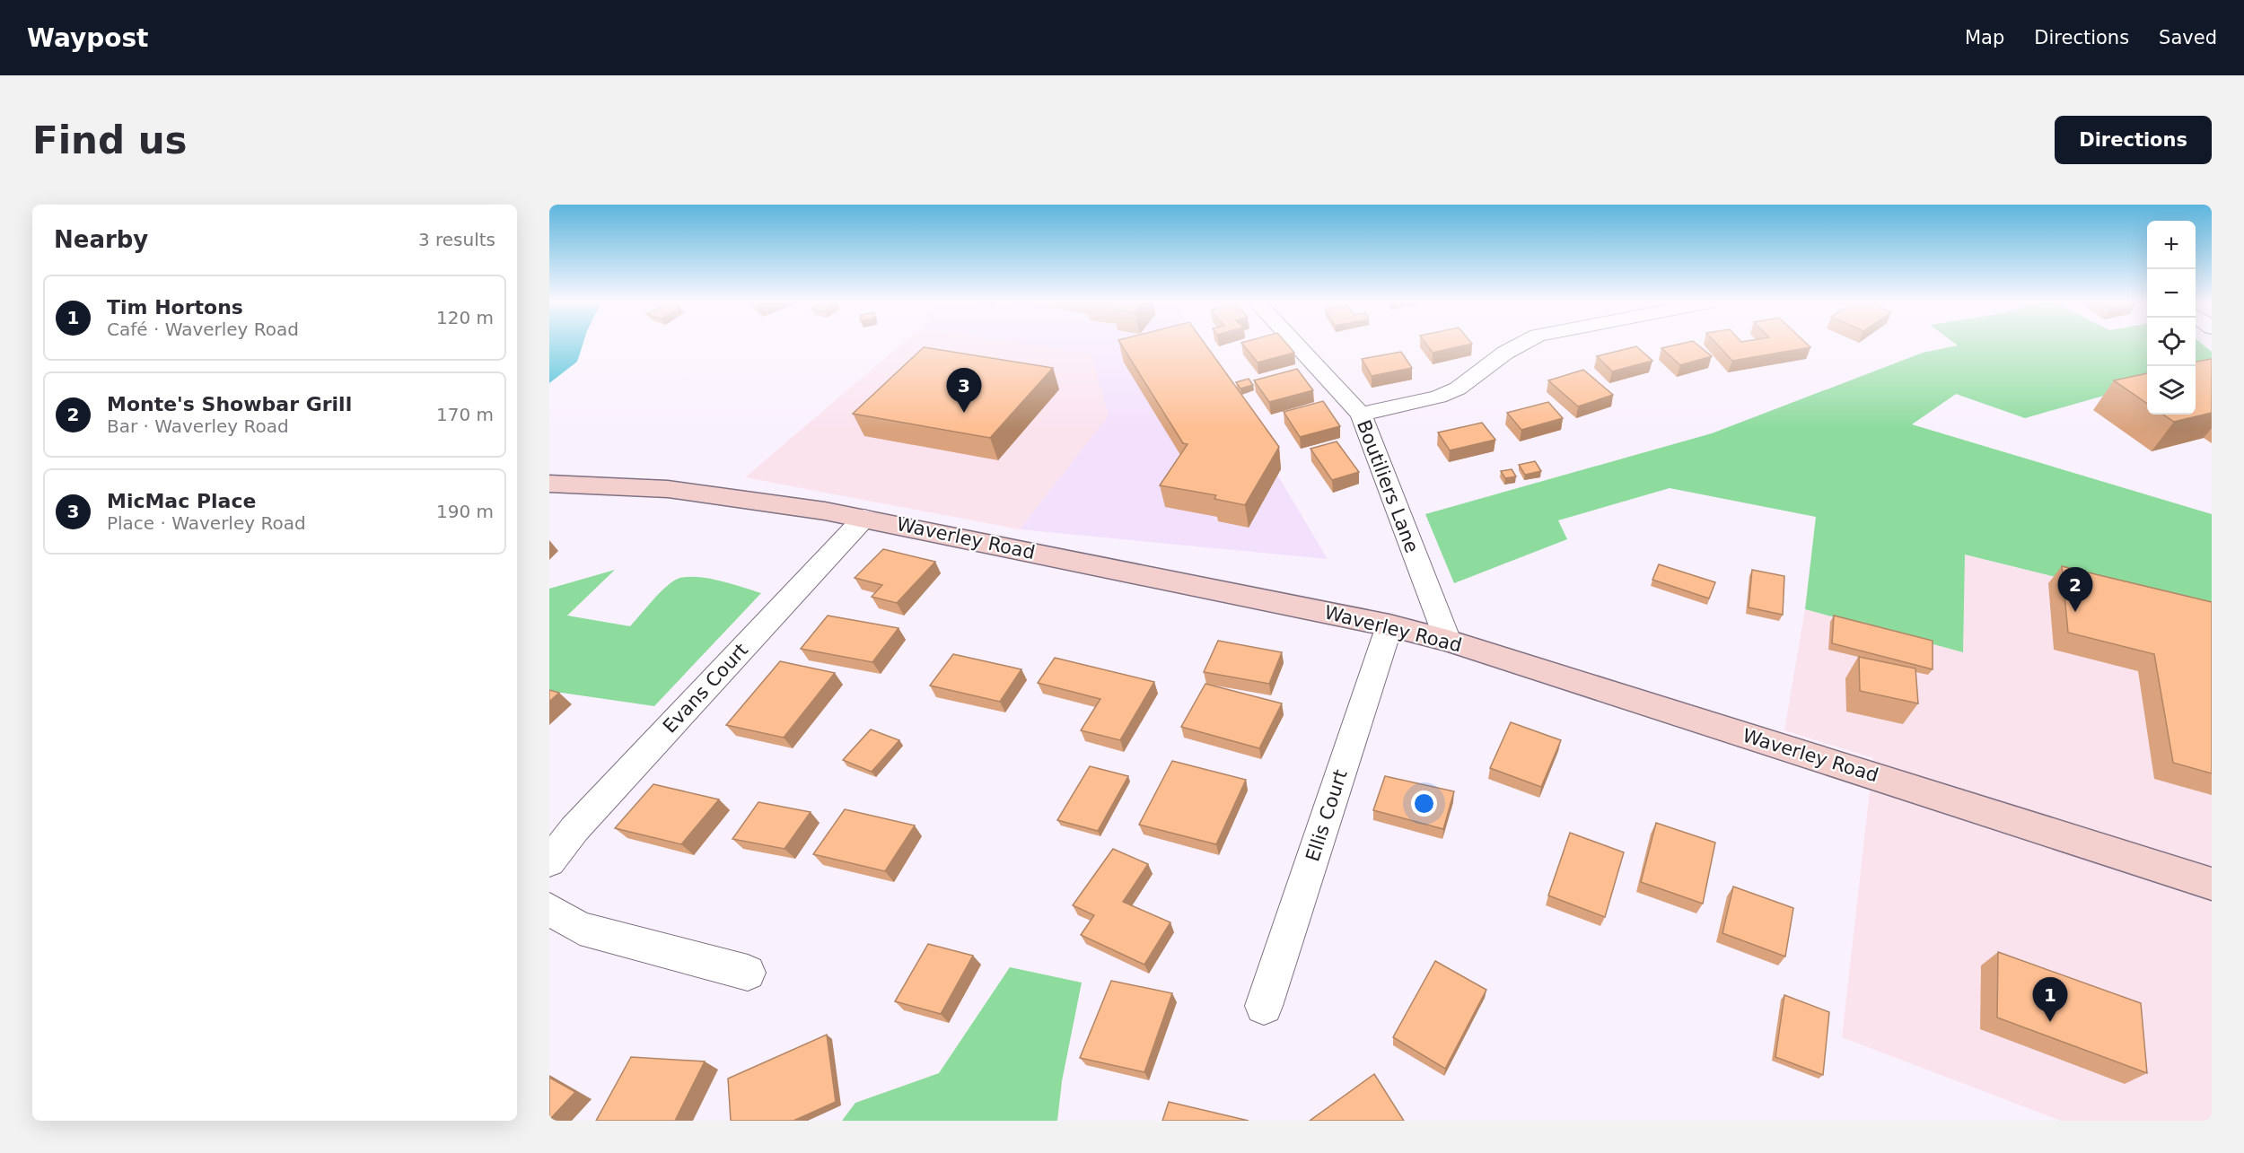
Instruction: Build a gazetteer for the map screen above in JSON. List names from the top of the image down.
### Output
{
  "streets": {
    "main road": ["Waverley Road"],
    "street": ["Boutiliers Lane", "Evans Court", "Ellis Court"]
  },
  "crossings": [
    ["Boutiliers Lane", "Waverley Road"],
    ["Waverley Road", "Evans Court"],
    ["Waverley Road", "Ellis Court"]
  ],
  "page": {
    "header": "Waypost",
    "nav": ["Map", "Directions", "Saved"],
    "buttons": "Directions",
    "title": "Find us",
    "heading": ["Nearby", "3 results"],
    "map_buttons": ["+", "−"],
    "list": [
      {
        "mark": "1",
        "name": "Tim Hortons",
        "note": "Café · Waverley Road",
        "value": "120 m"
      },
      {
        "mark": "2",
        "name": "Monte's Showbar Grill",
        "note": "Bar · Waverley Road",
        "value": "170 m"
      },
      {
        "mark": "3",
        "name": "MicMac Place",
        "note": "Place · Waverley Road",
        "value": "190 m"
      }
    ],
    "pins": ["3", "2", "1"]
  }
}
